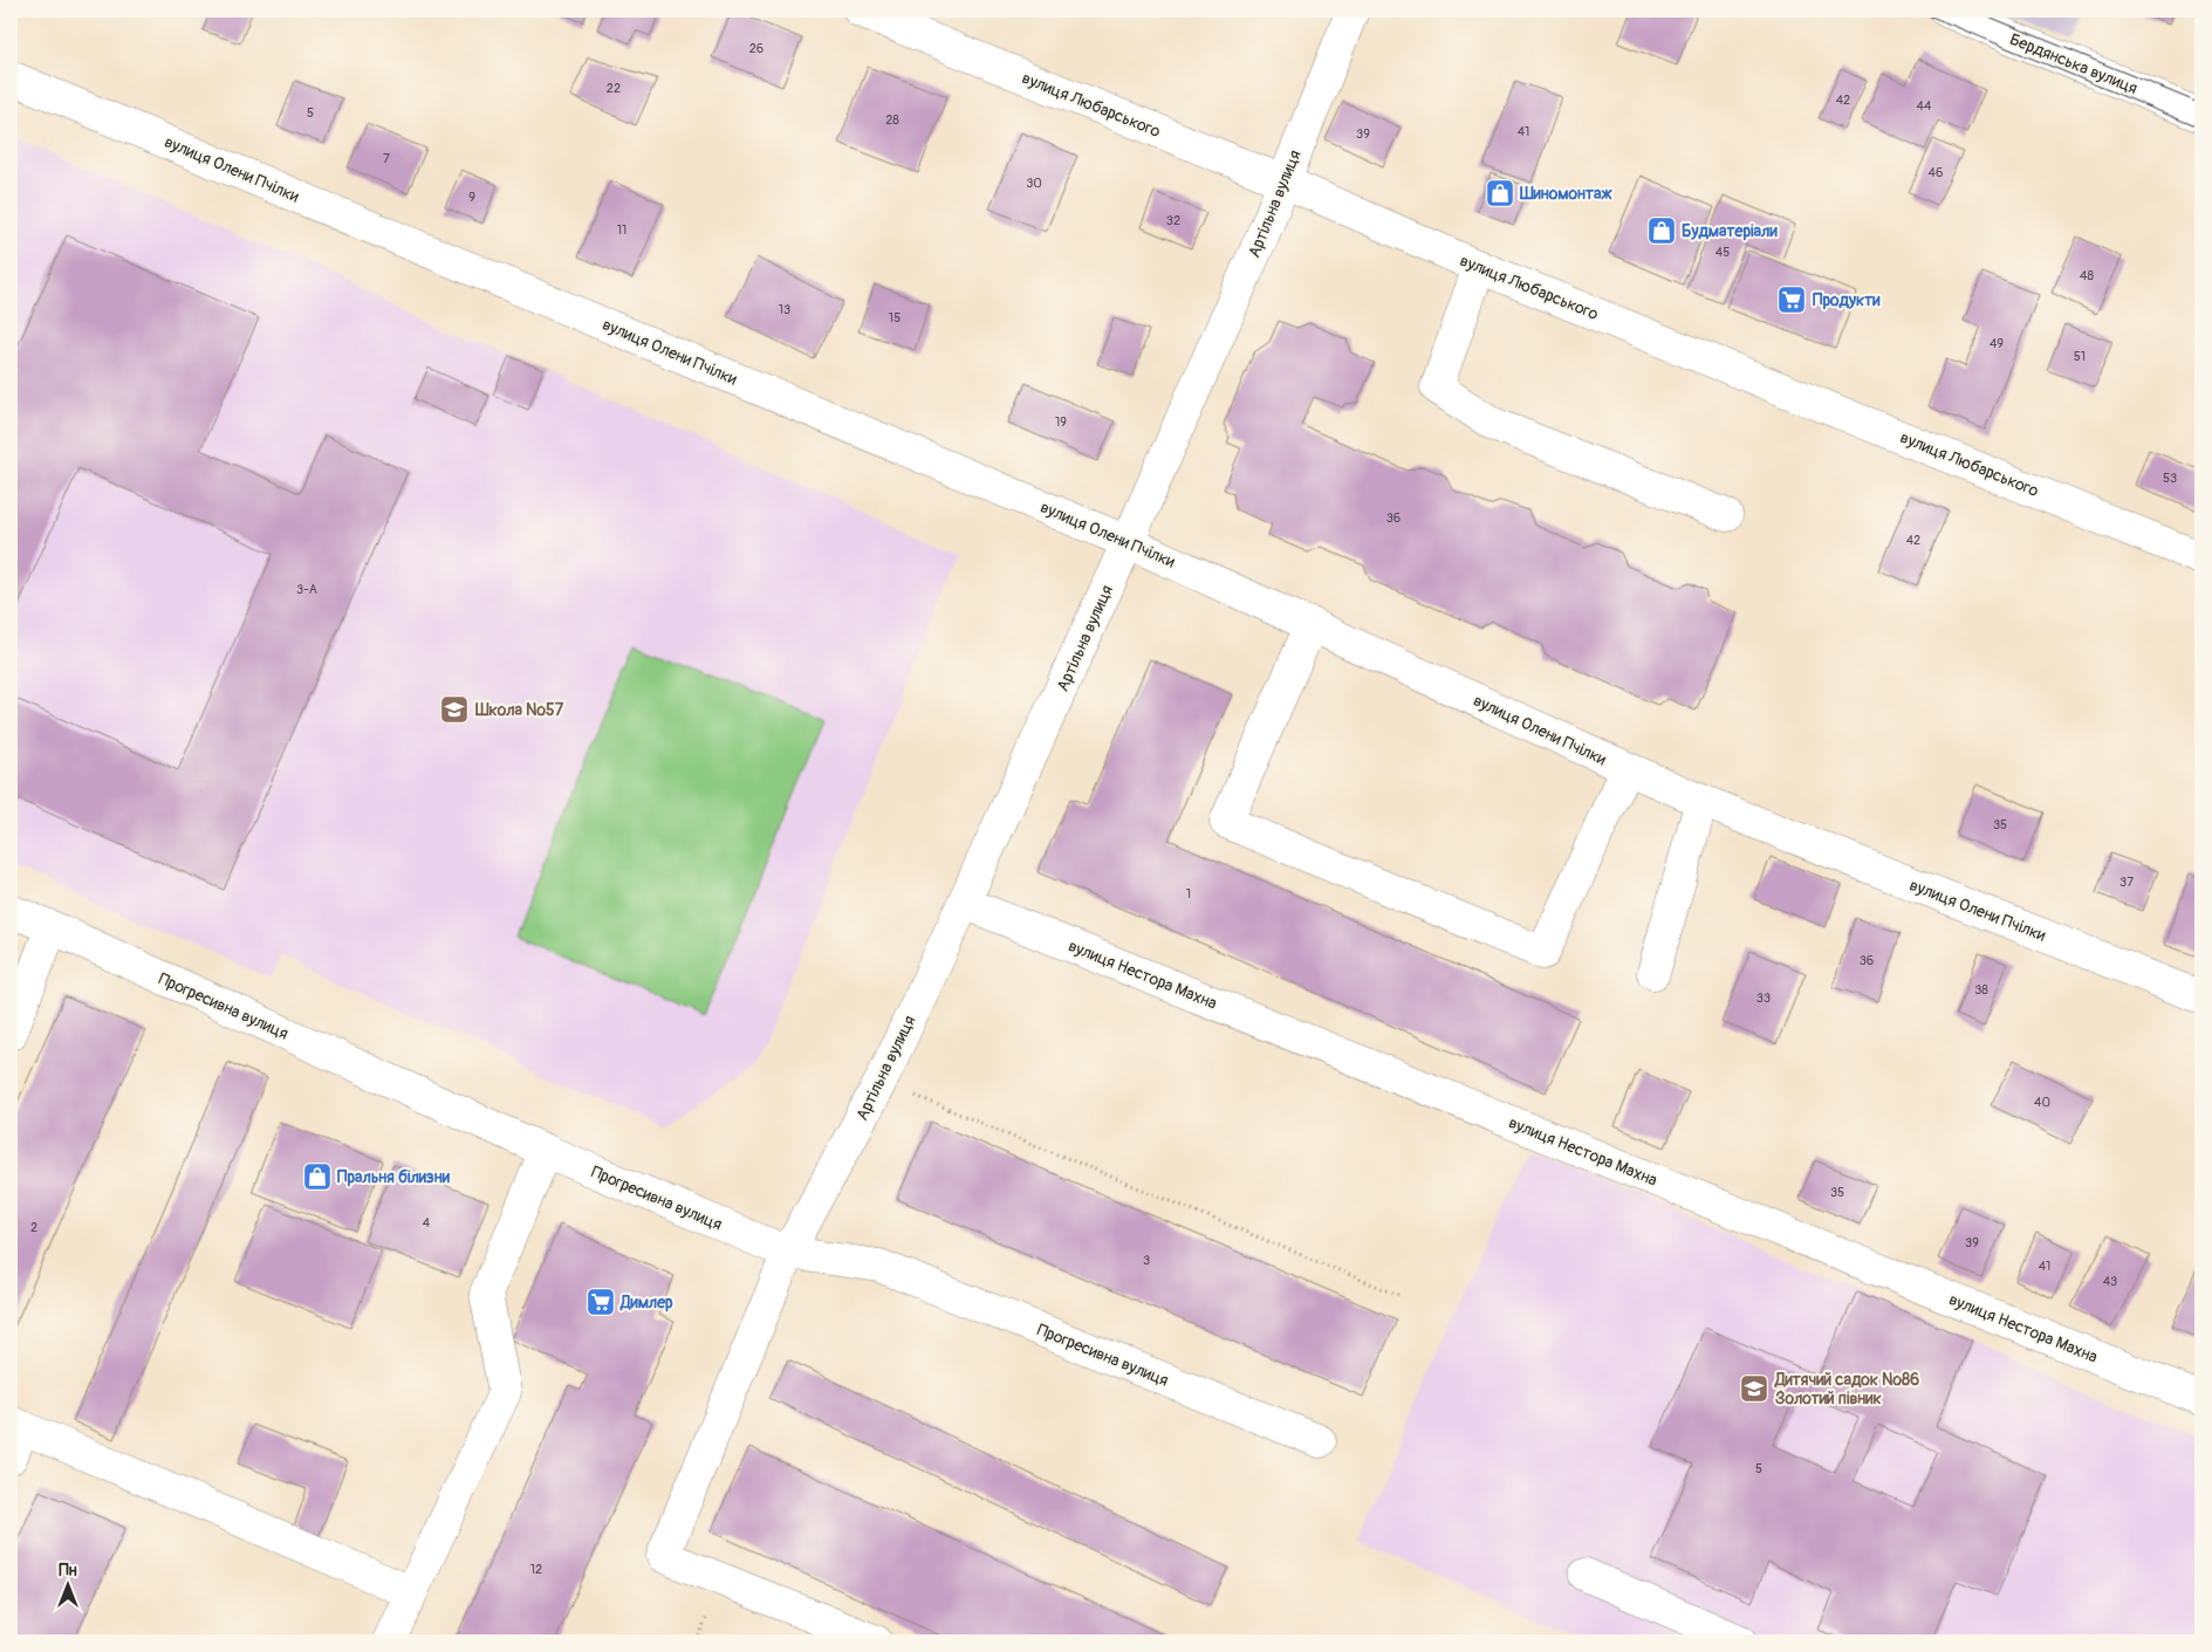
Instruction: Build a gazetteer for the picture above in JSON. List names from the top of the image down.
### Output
{
  "streets": {
    "street": [
      "Бердянська вулиця",
      "вулиця Любарського",
      "вулиця Олени Пчілки",
      "Артільна вулиця",
      "вулиця Нестора Махна",
      "Прогресивна вулиця"
    ]
  },
  "crossings": [
    ["вулиця Любарського", "Артільна вулиця"],
    ["вулиця Олени Пчілки", "Артільна вулиця"],
    ["Артільна вулиця", "вулиця Нестора Махна"],
    ["Артільна вулиця", "Прогресивна вулиця"]
  ],
  "places": {
    "shop": ["Шиномонтаж", "Будматеріали", "Пральня білизни"],
    "supermarket": ["Продукти", "Димлер"],
    "school or university": ["Школа №57", "Дитячий садок №86 Золотий півник"]
  },
  "house_numbers": [
    "26",
    "22",
    "42",
    "44",
    "5",
    "28",
    "41",
    "39",
    "7",
    "46",
    "30",
    "9",
    "32",
    "11",
    "45",
    "48",
    "13",
    "15",
    "49",
    "51",
    "19",
    "53",
    "36",
    "42",
    "3-А",
    "35",
    "37",
    "1",
    "36",
    "38",
    "33",
    "40",
    "35",
    "4",
    "2",
    "39",
    "3",
    "41",
    "43",
    "5",
    "12"
  ],
  "north": "top"
}
